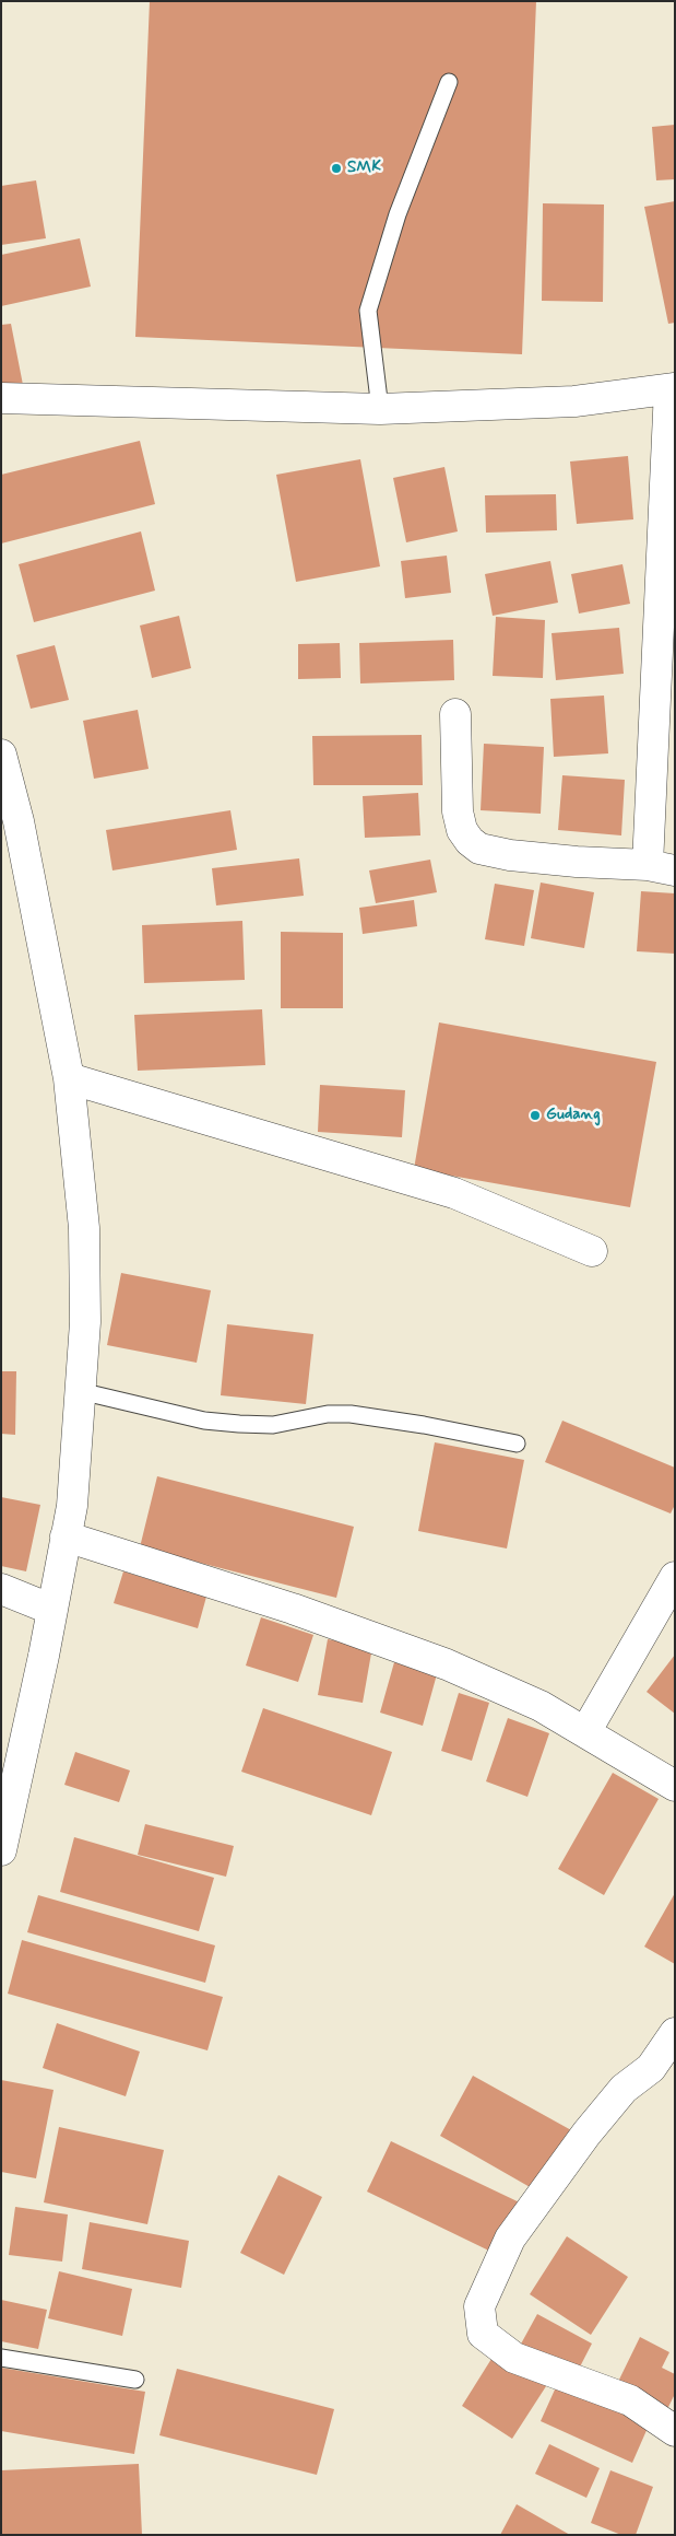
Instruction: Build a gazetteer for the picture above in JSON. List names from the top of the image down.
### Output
{
  "places": ["SMK", "Gudang"]
}
